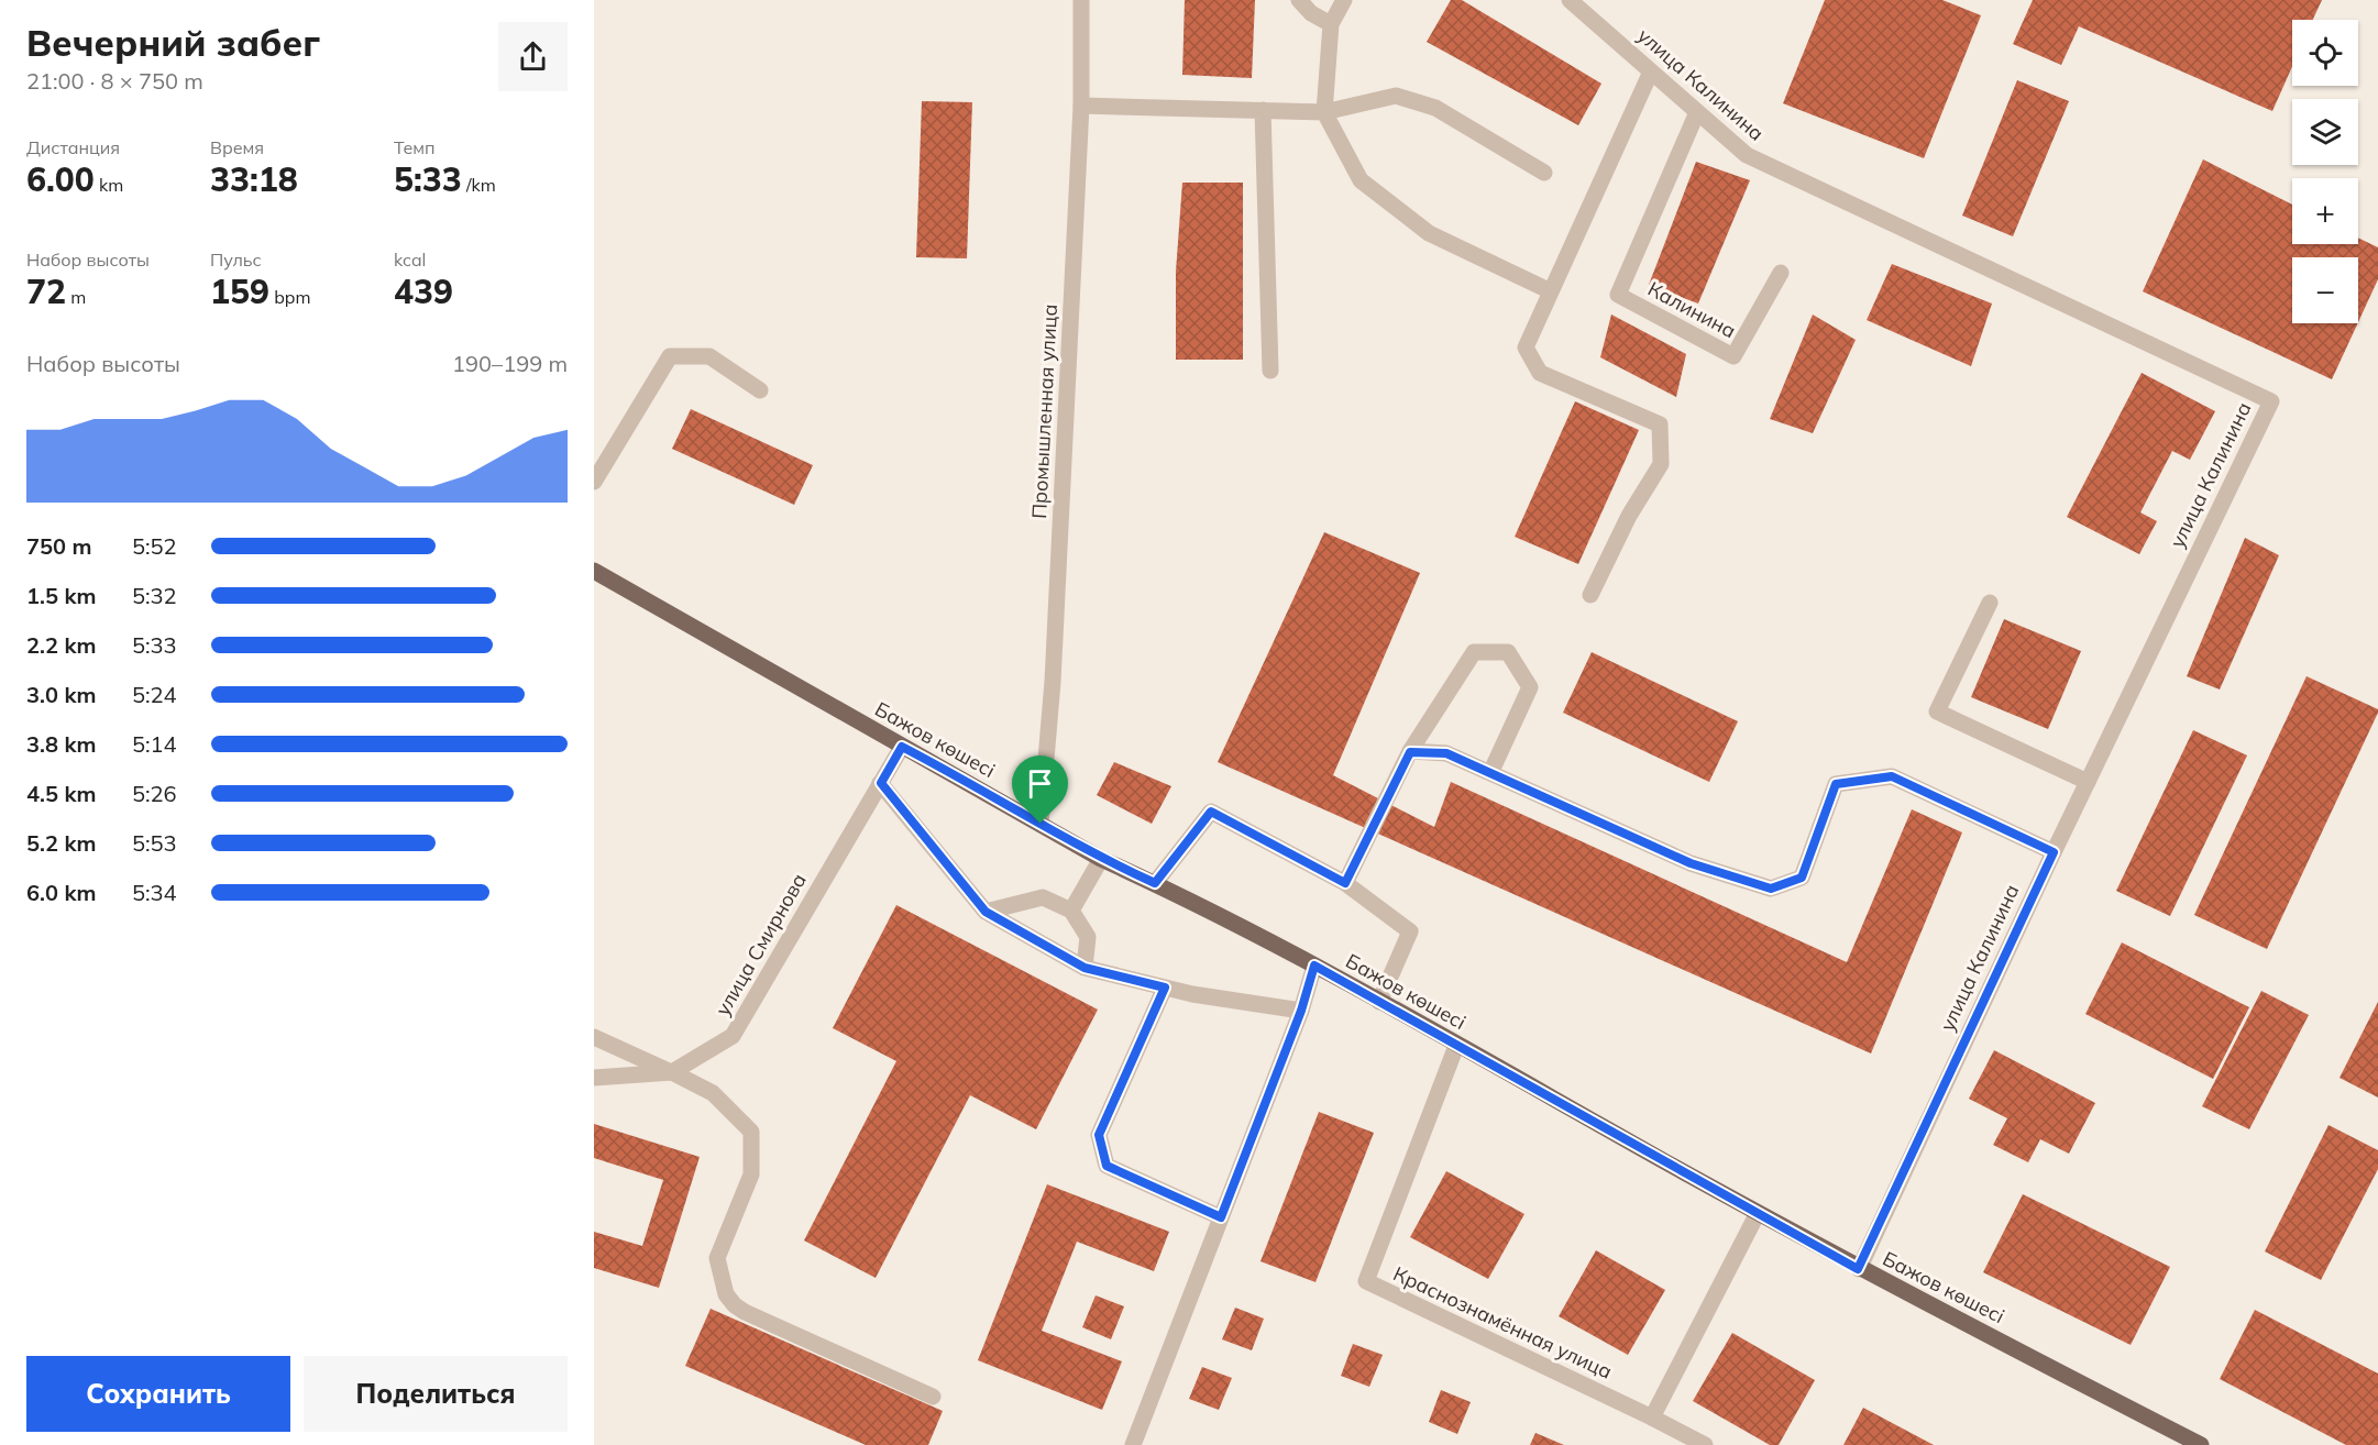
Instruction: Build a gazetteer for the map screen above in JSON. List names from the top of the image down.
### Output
{
  "streets": {
    "main road": ["Бажов көшесі"],
    "street": [
      "улица Калинина",
      "Калинина",
      "Промышленная улица",
      "улица Смирнова",
      "Краснознамённая улица"
    ]
  },
  "crossings": [
    ["улица Калинина", "Калинина"],
    ["улица Калинина", "Бажов көшесі"],
    ["Промышленная улица", "Бажов көшесі"],
    ["Бажов көшесі", "улица Смирнова"],
    ["Бажов көшесі", "Краснознамённая улица"]
  ],
  "page": {
    "heading": ["Вечерний забег", "21:00 · 8 × 750 m"],
    "map_buttons": ["+", "−"],
    "stats": [
      ["Дистанция", "6.00 km"],
      ["Время", "33:18"],
      ["Темп", "5:33 /km"],
      ["Набор высоты", "72 m"],
      ["Пульс", "159 bpm"],
      ["kcal", "439"]
    ],
    "chart": ["Набор высоты", "190–199 m"],
    "list": [
      {
        "name": "750 m",
        "note": "5:52"
      },
      {
        "name": "1.5 km",
        "note": "5:32"
      },
      {
        "name": "2.2 km",
        "note": "5:33"
      },
      {
        "name": "3.0 km",
        "note": "5:24"
      },
      {
        "name": "3.8 km",
        "note": "5:14"
      },
      {
        "name": "4.5 km",
        "note": "5:26"
      },
      {
        "name": "5.2 km",
        "note": "5:53"
      },
      {
        "name": "6.0 km",
        "note": "5:34"
      }
    ],
    "buttons": ["Сохранить", "Поделиться"]
  }
}
